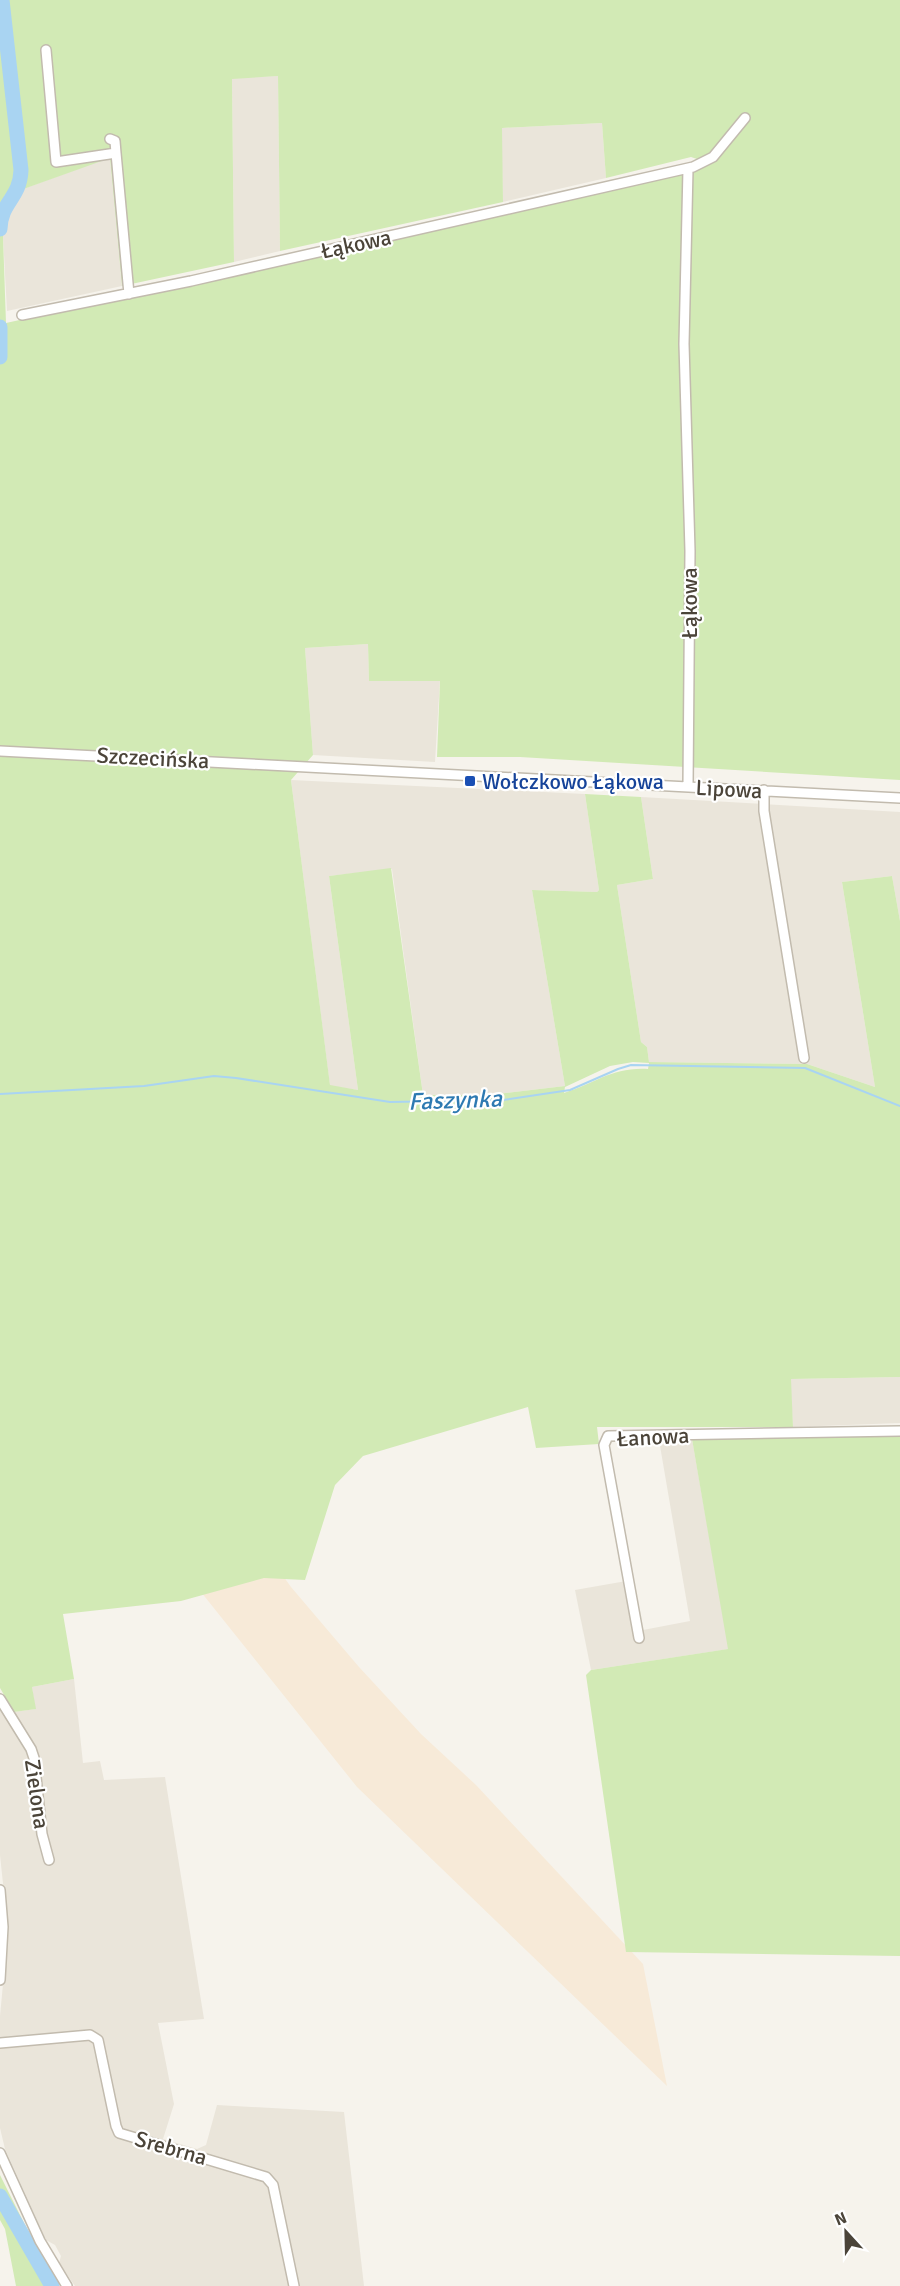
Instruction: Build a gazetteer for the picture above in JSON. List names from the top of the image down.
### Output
{
  "streets": {
    "street": [
      "Łąkowa",
      "Szczecińska",
      "Lipowa",
      "Łanowa",
      "Zielona",
      "Srebrna"
    ]
  },
  "crossings": [
    ["Łąkowa", "Lipowa"],
    ["Szczecińska", "Lipowa"]
  ],
  "water": ["Faszynka"],
  "places": {
    "transit": ["Wołczkowo Łąkowa"]
  },
  "north": "top"
}
